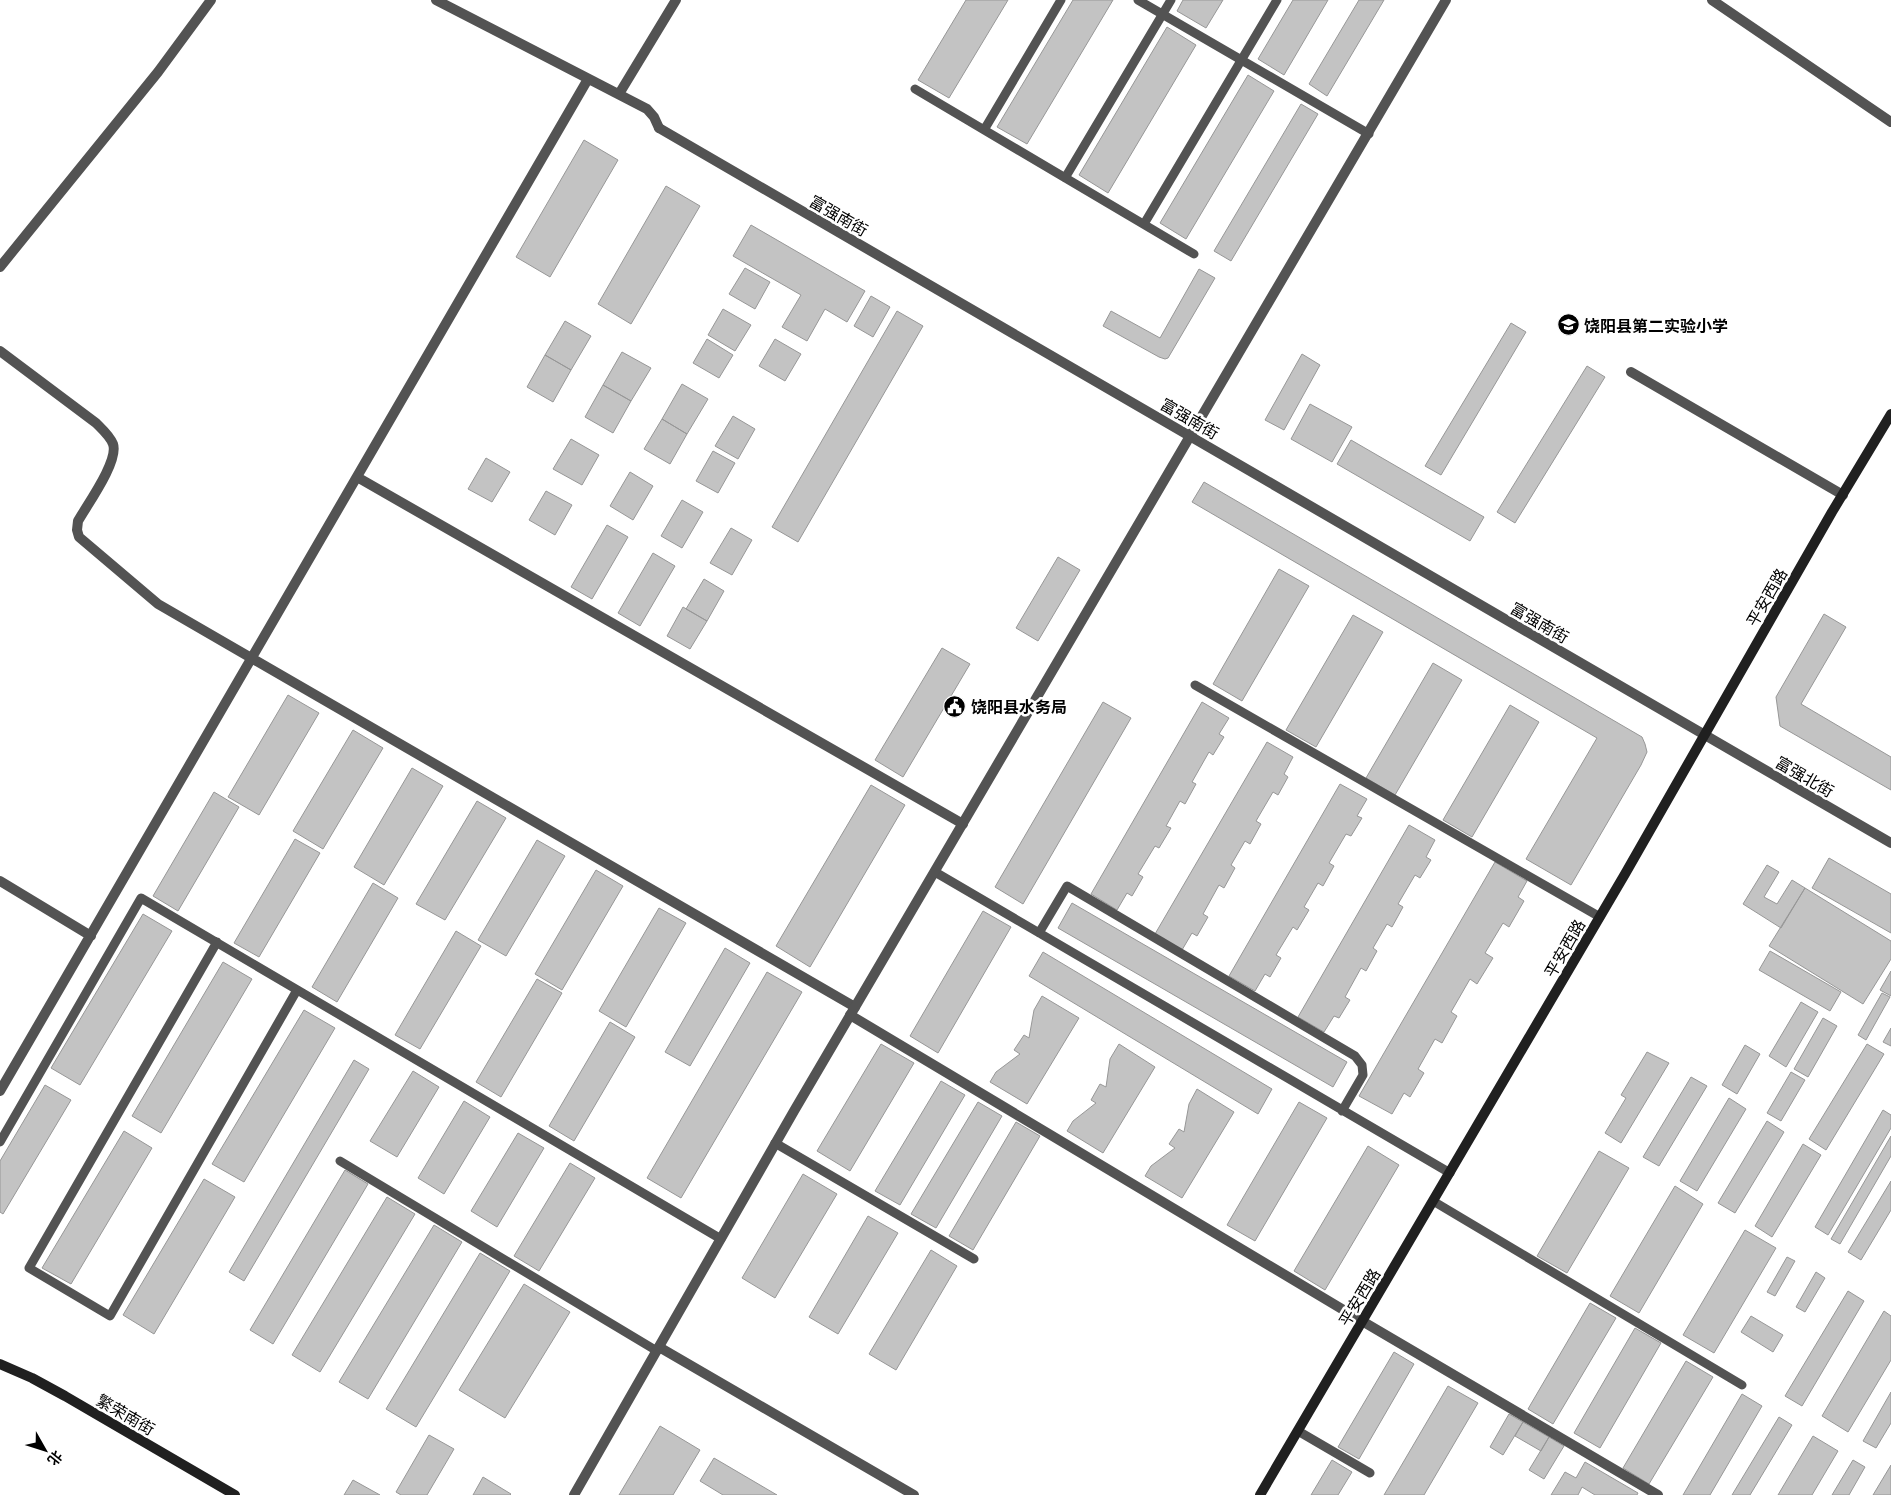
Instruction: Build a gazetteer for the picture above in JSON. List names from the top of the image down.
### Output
{
  "streets": {
    "main road": ["平安西路", "繁荣南街"],
    "street": ["富强南街", "富强北街"]
  },
  "crossings": [
    ["富强南街", "平安西路"],
    ["富强南街", "富强北街"],
    ["平安西路", "富强北街"]
  ],
  "places": {
    "school or university": ["饶阳县第二实验小学"],
    "public building": ["饶阳县水务局"]
  },
  "north": "bottom right"
}
